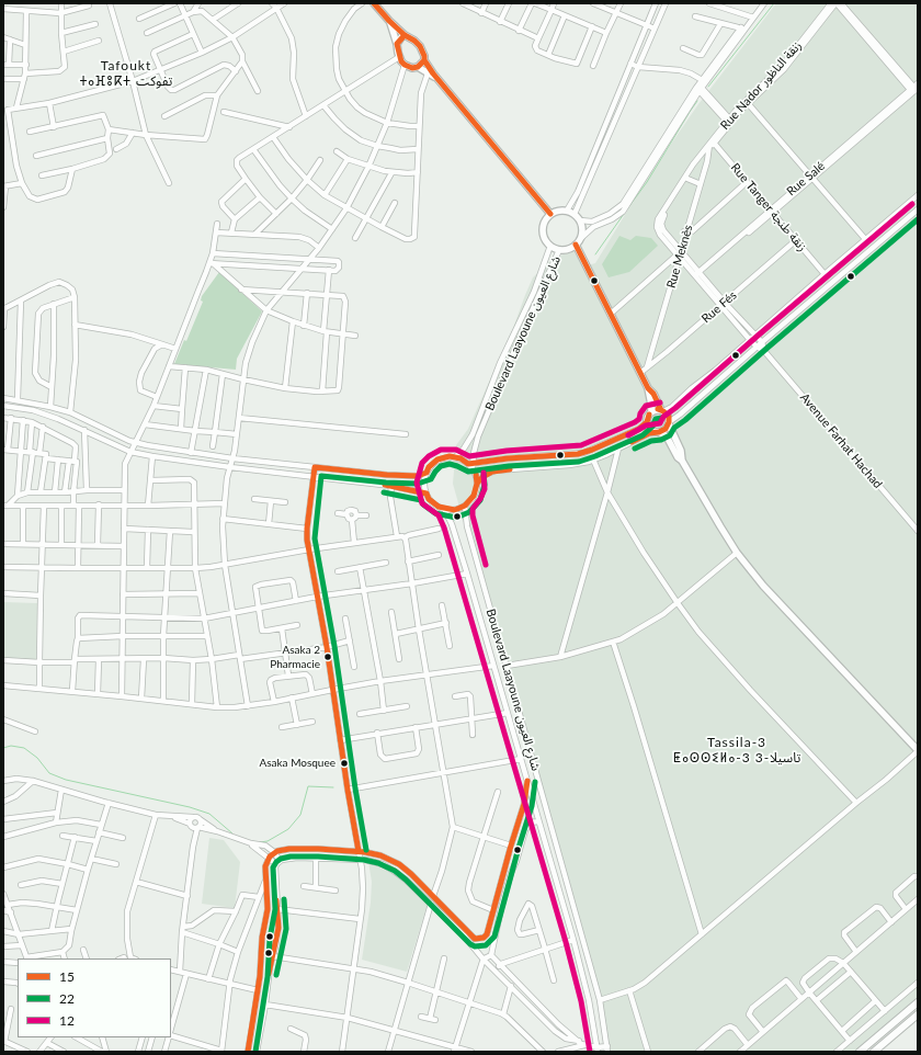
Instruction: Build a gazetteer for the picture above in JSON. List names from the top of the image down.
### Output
{
  "streets": {
    "street": [
      "Rue Nador زنقة الناظور",
      "Rue Salé",
      "Rue Tanger زنقة طنجة",
      "Rue Meknès",
      "Rue Fés",
      "Boulevard Laayoune شارع العيون",
      "Avenue Farhat Hachad"
    ]
  },
  "crossings": [
    ["Rue Nador زنقة الناظور", "Rue Tanger زنقة طنجة"],
    ["Rue Nador زنقة الناظور", "Rue Meknès"],
    ["Rue Nador زنقة الناظور", "Avenue Farhat Hachad"],
    ["Rue Salé", "Rue Tanger زنقة طنجة"],
    ["Rue Salé", "Avenue Farhat Hachad"],
    ["Rue Tanger زنقة طنجة", "Rue Meknès"],
    ["Rue Tanger زنقة طنجة", "Rue Fés"],
    ["Rue Meknès", "Rue Fés"],
    ["Rue Meknès", "Avenue Farhat Hachad"],
    ["Rue Fés", "Avenue Farhat Hachad"]
  ],
  "districts": ["Tafoukt ⵜⴰⴼⵓⴽⵜ تفوكت", "Tassila-3 ⵟⴰⵙⵙⵉⵍⴰ-3 3-تاسيلا"],
  "places": ["Asaka 2 Pharmacie", "Asaka Mosquee"],
  "lines": ["transit line 15", "transit line 12", "transit line 22"],
  "legend": ["15", "22", "12"]
}
